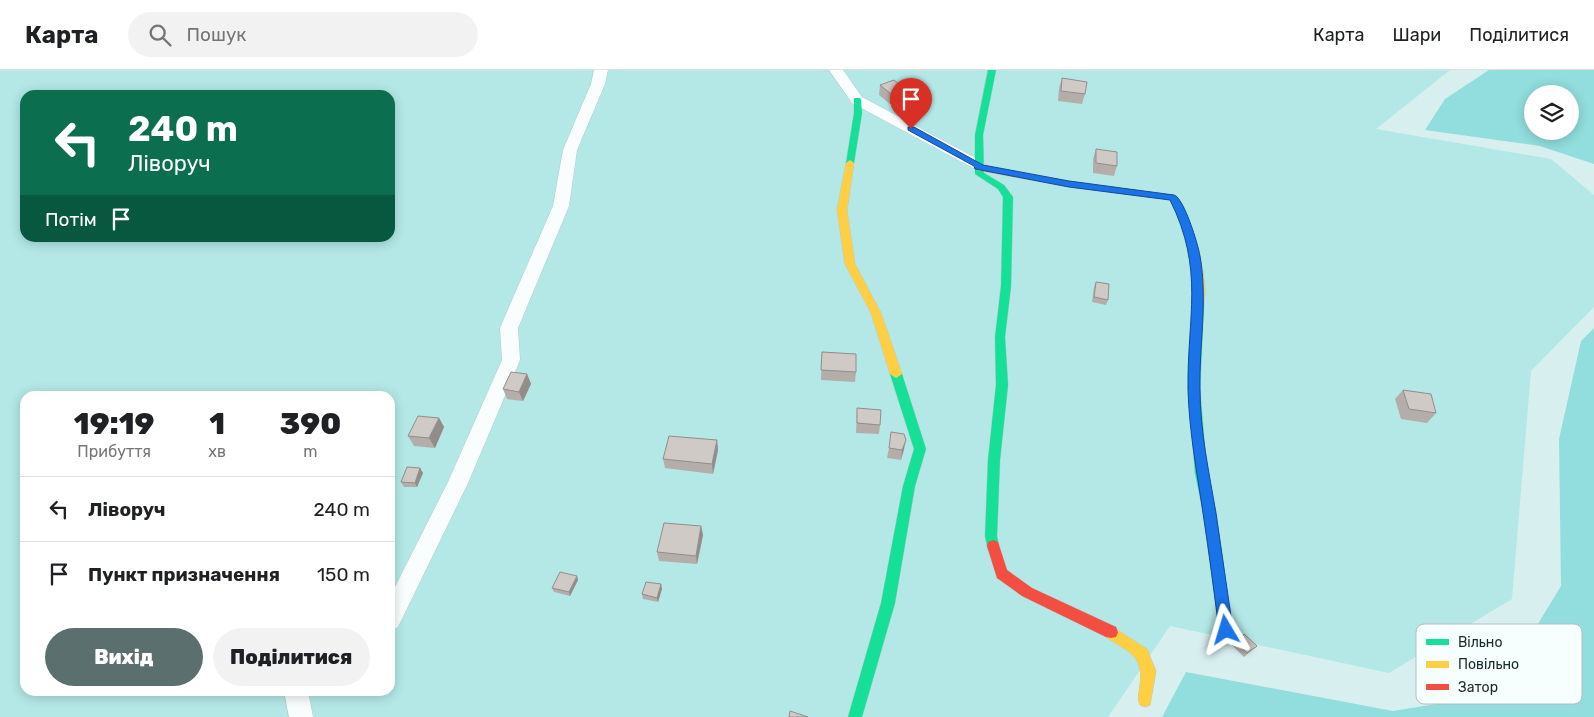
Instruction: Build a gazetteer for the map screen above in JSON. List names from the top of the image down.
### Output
{
  "legend": ["Вільно", "Повільно", "Затор"],
  "page": {
    "header": "Карта",
    "search": "Пошук",
    "nav": ["Карта", "Шари", "Поділитися"],
    "turn": ["240 m", "Ліворуч"],
    "then": "Потім",
    "eta": [
      "19:19",
      "Прибуття",
      "1",
      "хв",
      "390",
      "m"
    ],
    "list": [
      {
        "name": "Ліворуч",
        "value": "240 m"
      },
      {
        "name": "Пункт призначення",
        "value": "150 m"
      }
    ],
    "buttons": ["Вихід", "Поділитися"]
  }
}
